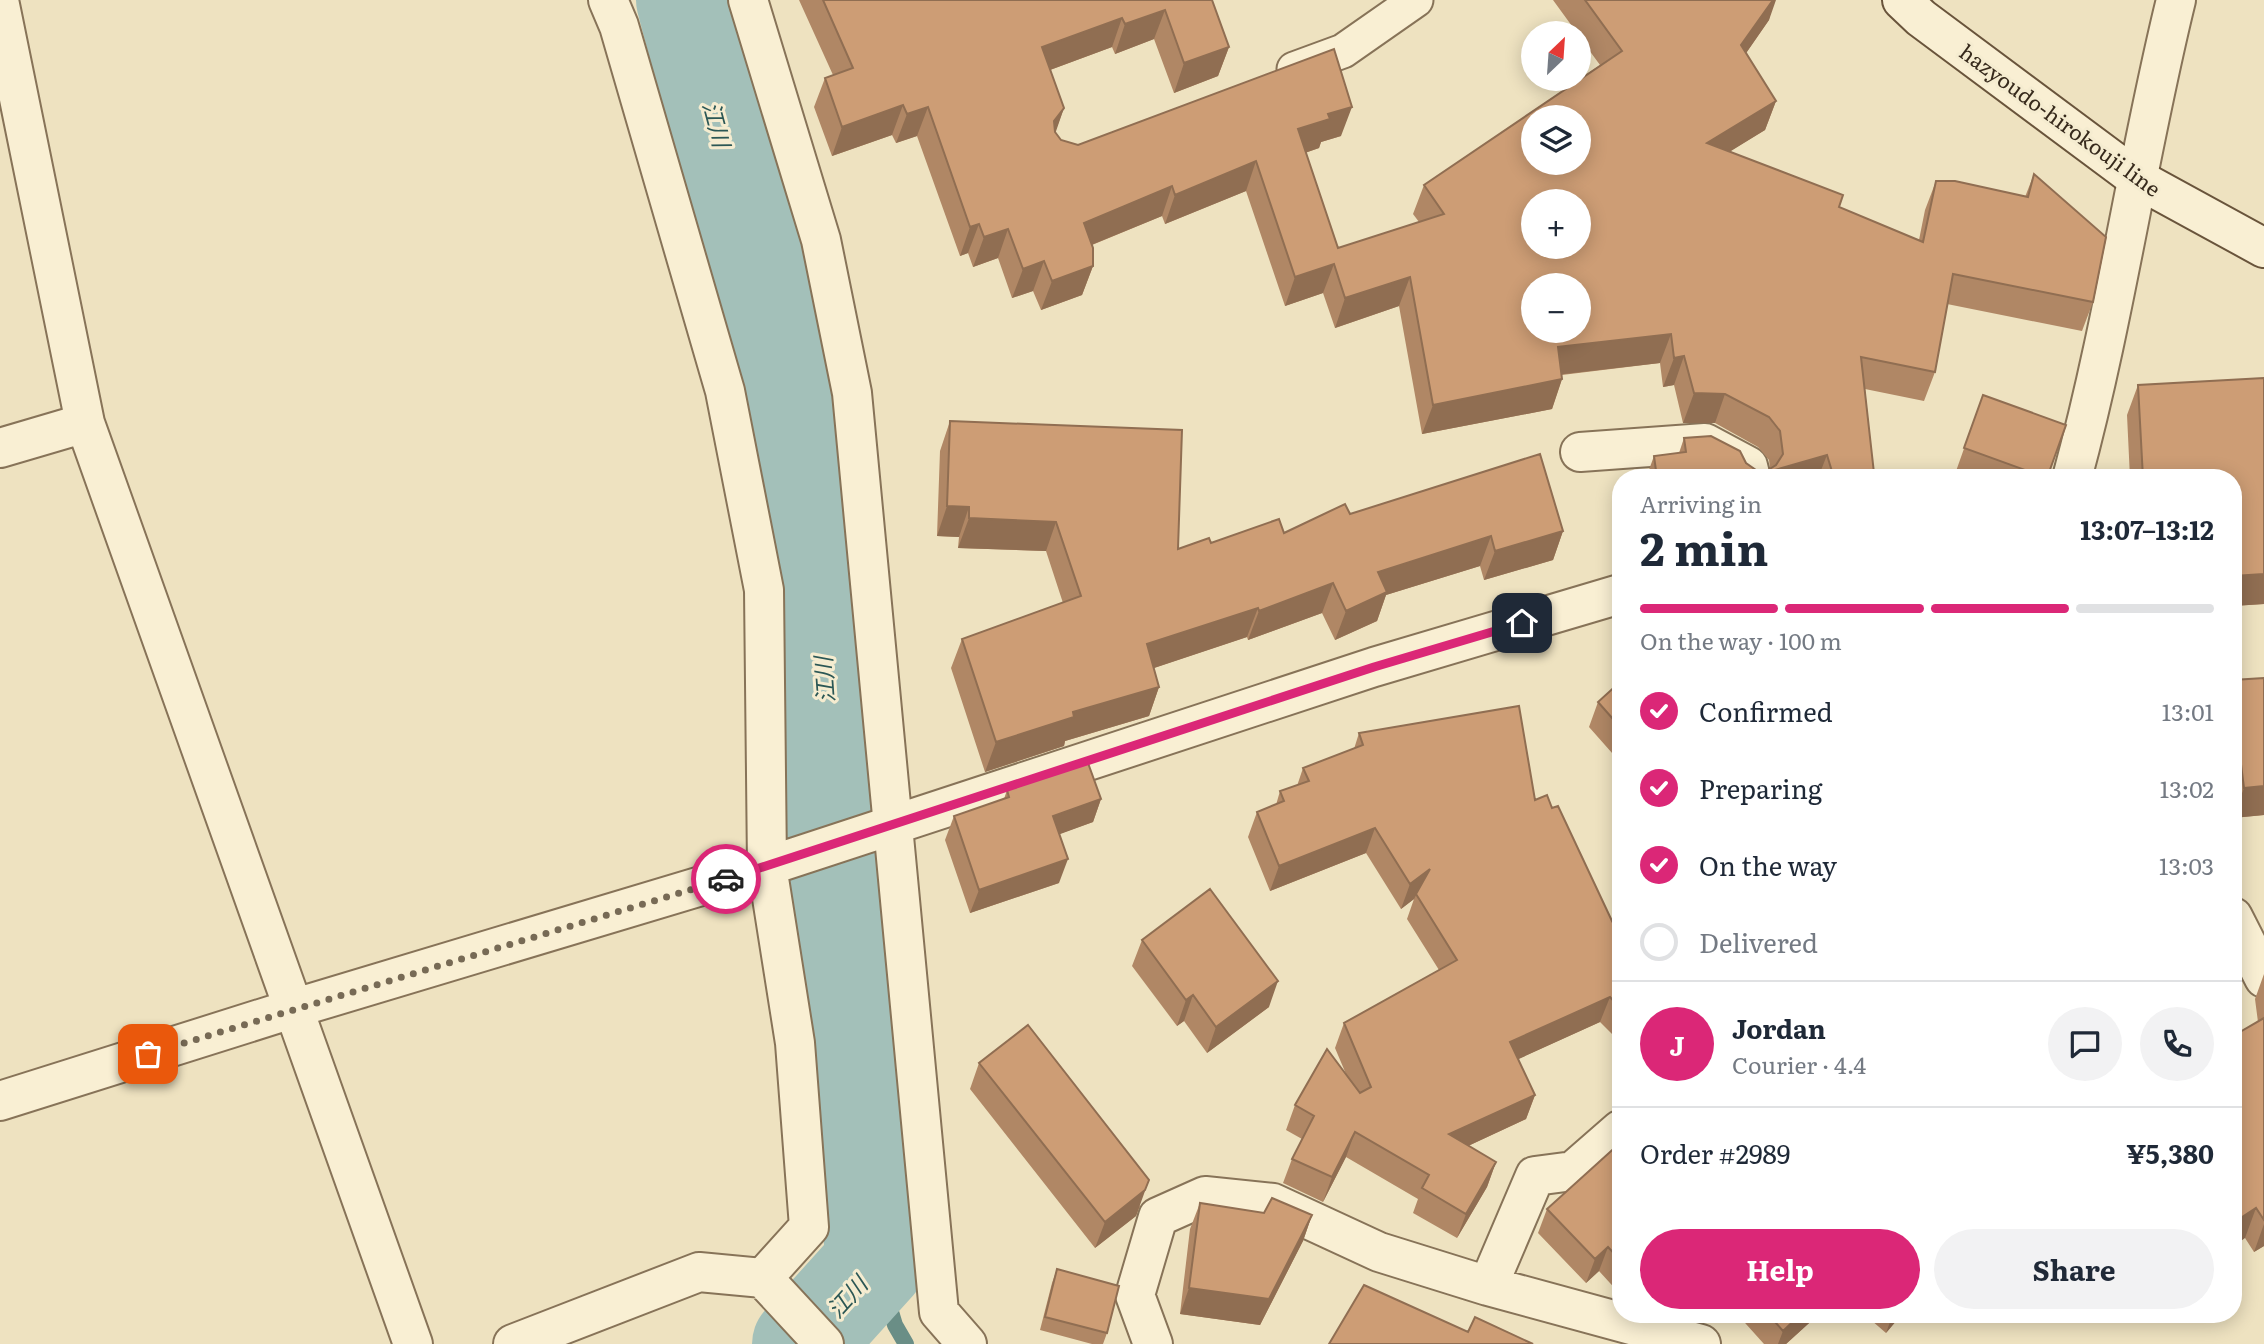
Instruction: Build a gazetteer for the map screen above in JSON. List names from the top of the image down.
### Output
{
  "streets": {
    "street": ["hazyoudo-hirokouji line"]
  },
  "water": ["江川"],
  "north": "top right",
  "page": {
    "map_buttons": ["+", "−"],
    "heading": ["2 min", "Arriving in", "13:07–13:12"],
    "panel": [
      "Jordan",
      "Courier · 4.4",
      "Order #2989",
      "¥5,380"
    ],
    "bar": "On the way · 100 m",
    "list": [
      ["Confirmed", "13:01"],
      ["Preparing", "13:02"],
      ["On the way", "13:03"],
      "Delivered"
    ],
    "round": "J",
    "buttons": ["Help", "Share"]
  }
}
